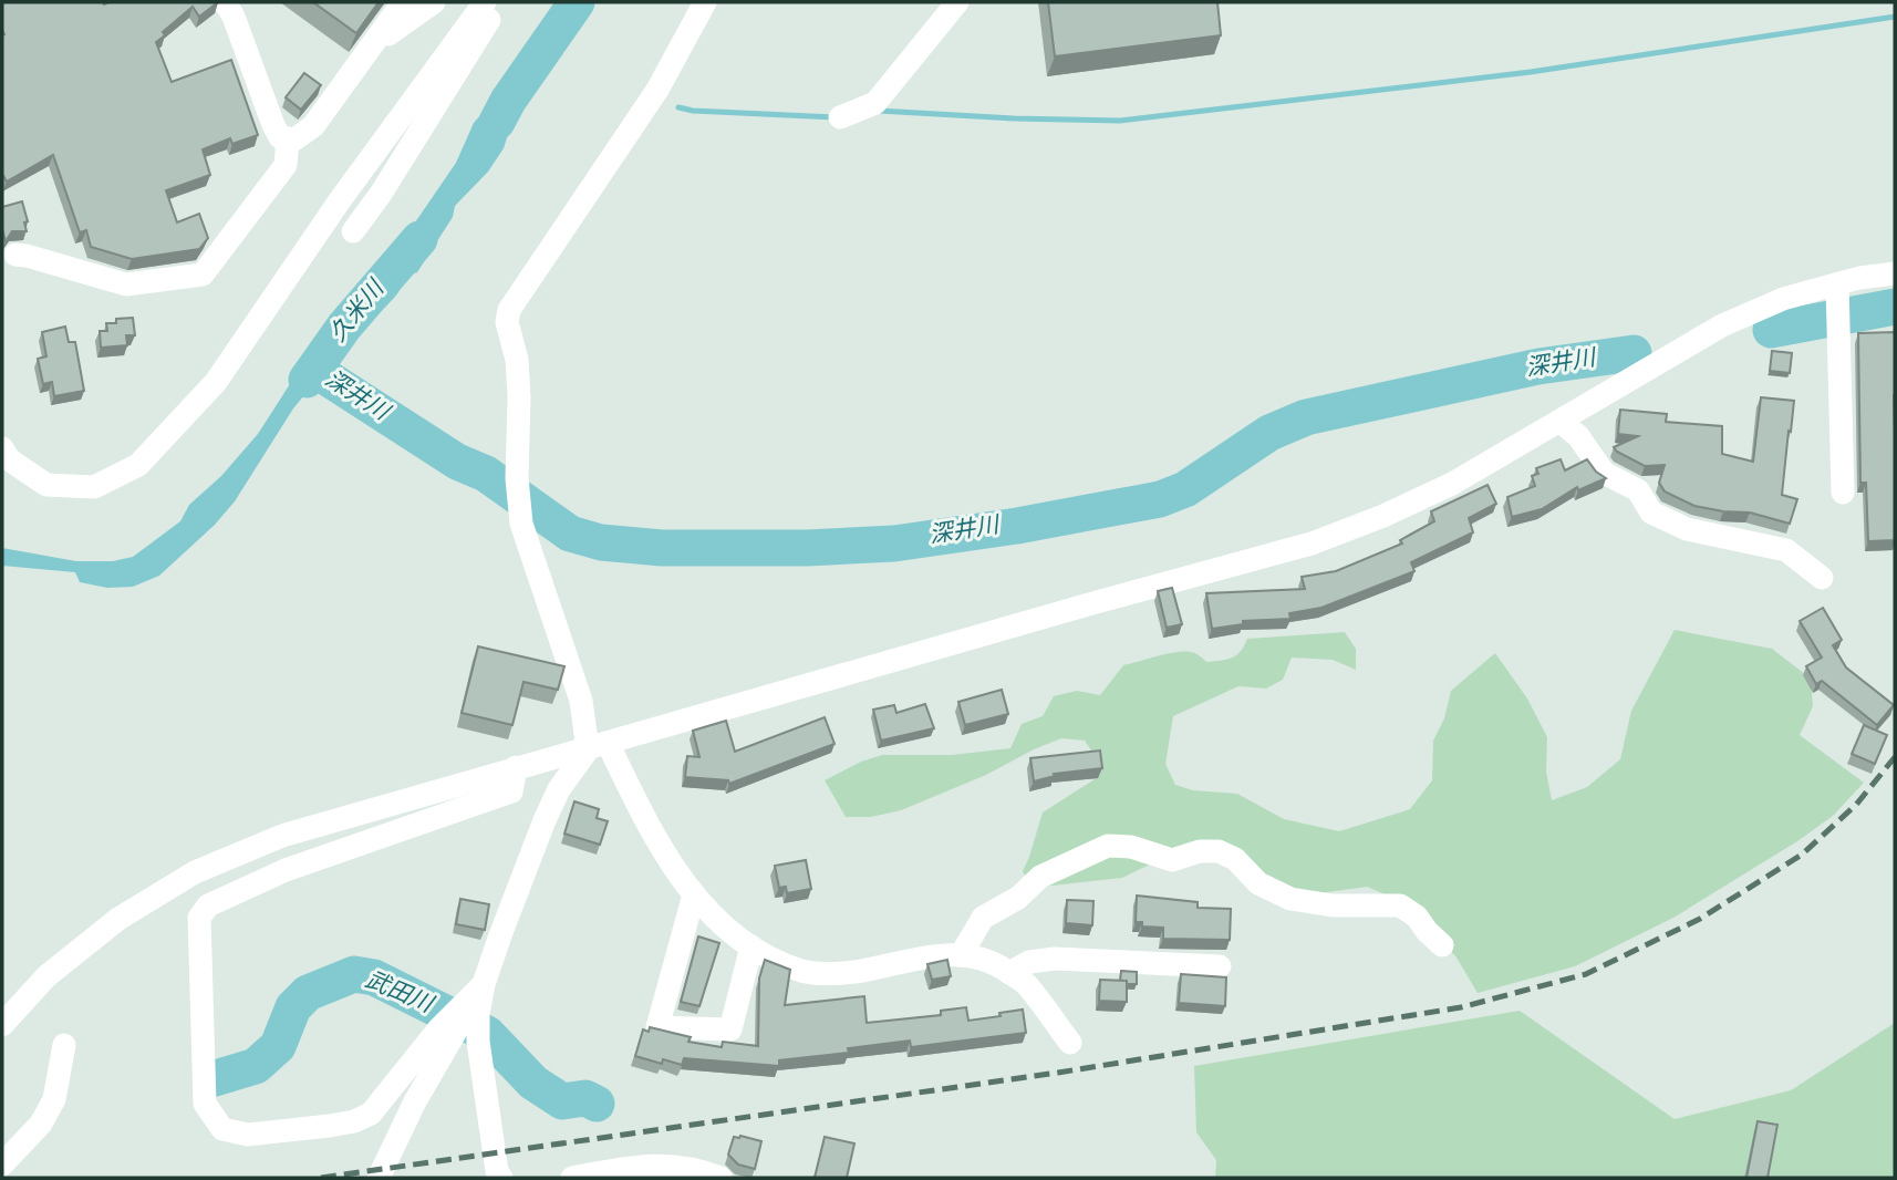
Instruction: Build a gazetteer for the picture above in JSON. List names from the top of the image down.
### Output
{
  "water": ["久米川", "深井川", "武田川"]
}
